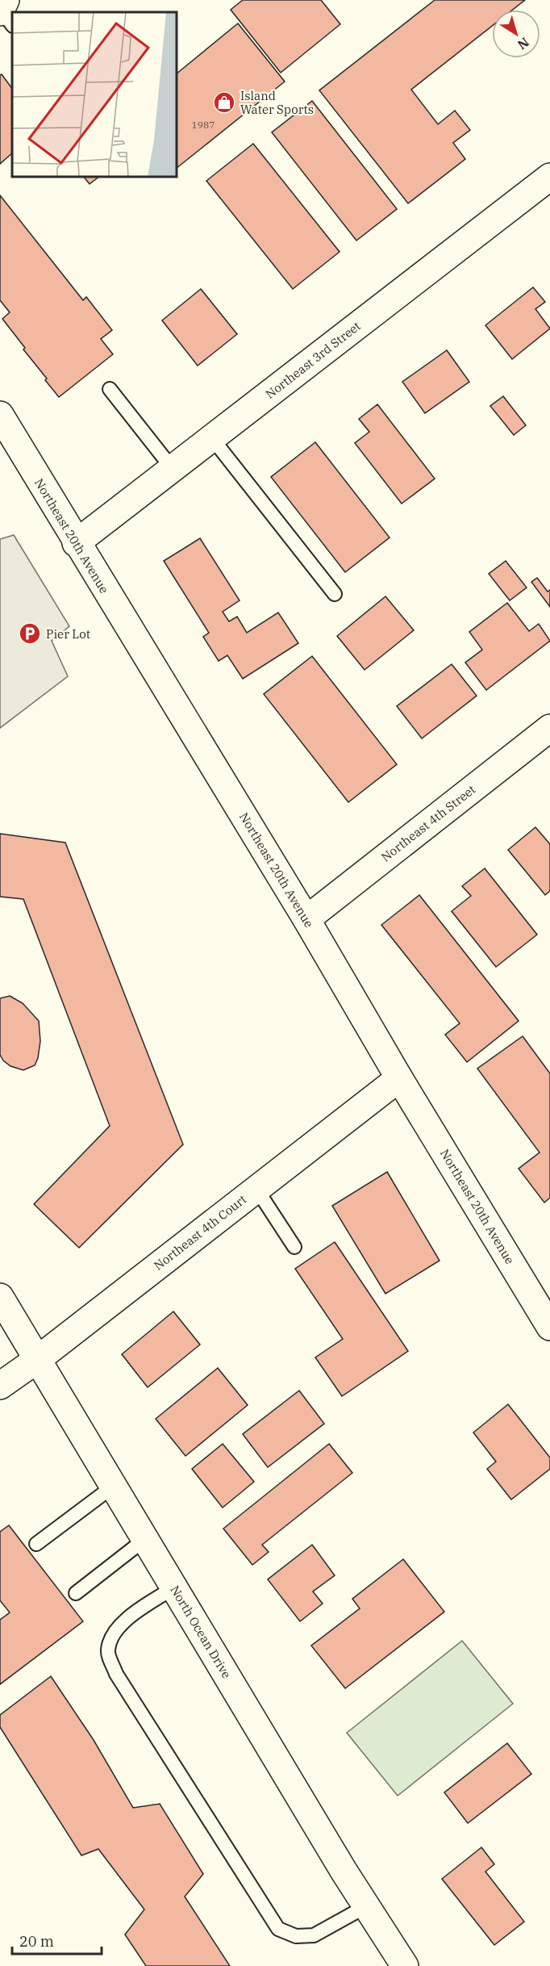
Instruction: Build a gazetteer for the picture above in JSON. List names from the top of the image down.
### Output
{
  "streets": {
    "street": [
      "Northeast 3rd Street",
      "Northeast 20th Avenue",
      "Northeast 4th Street",
      "Northeast 4th Court",
      "North Ocean Drive"
    ]
  },
  "crossings": [
    ["Northeast 3rd Street", "Northeast 20th Avenue"],
    ["Northeast 20th Avenue", "Northeast 4th Street"],
    ["Northeast 20th Avenue", "Northeast 4th Court"],
    ["Northeast 4th Court", "North Ocean Drive"]
  ],
  "places": {
    "shop": ["Island Water Sports"],
    "parking": ["Pier Lot"]
  },
  "house_numbers": ["1987"],
  "scale_bar": "20 m",
  "north": "bottom right"
}
